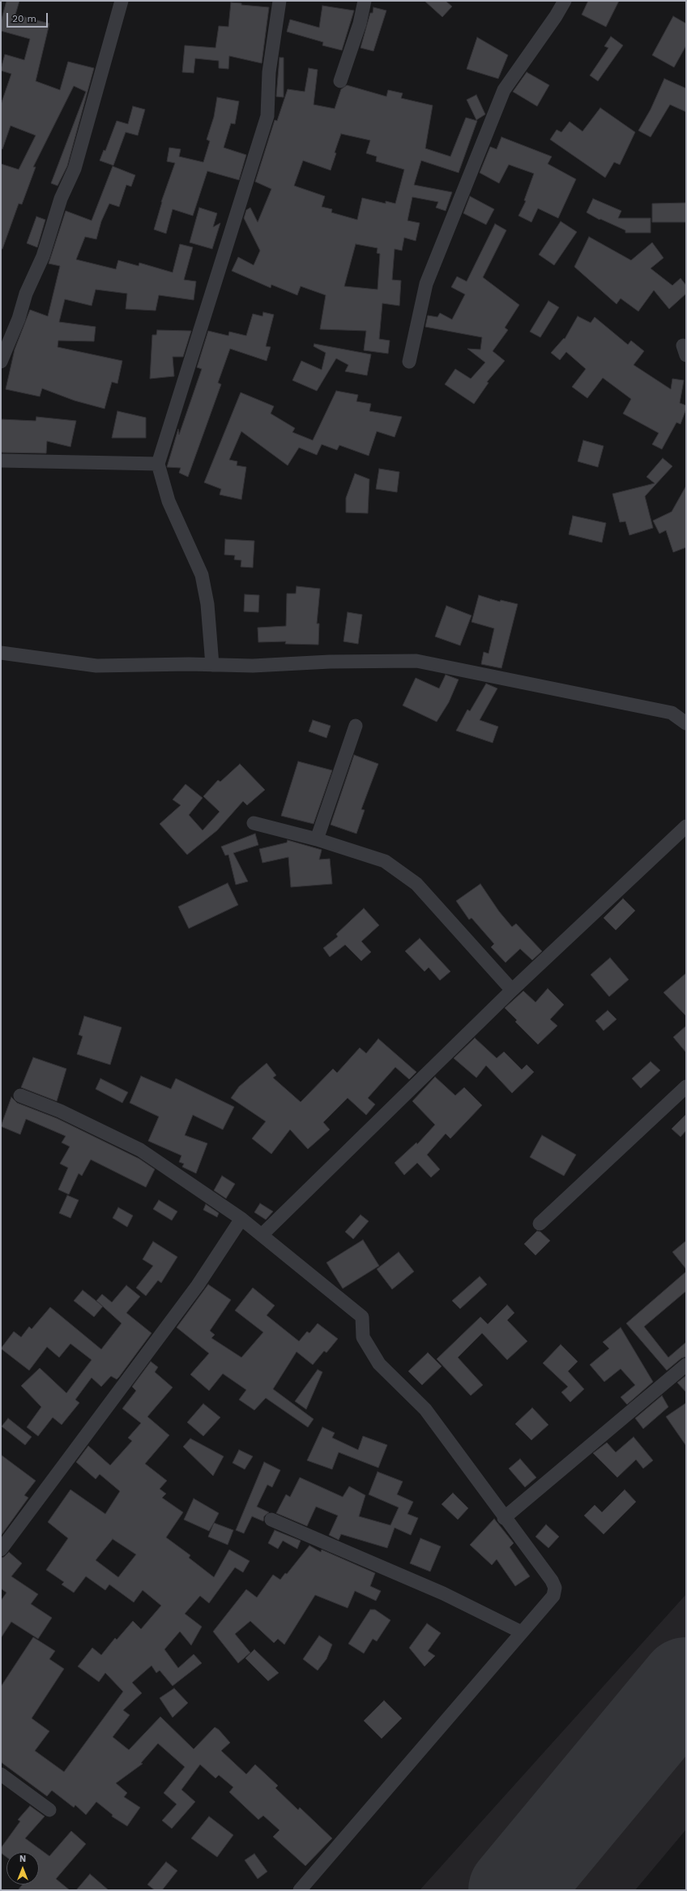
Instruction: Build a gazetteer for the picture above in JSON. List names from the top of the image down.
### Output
{
  "scale_bar": "20 m",
  "north": "top"
}
